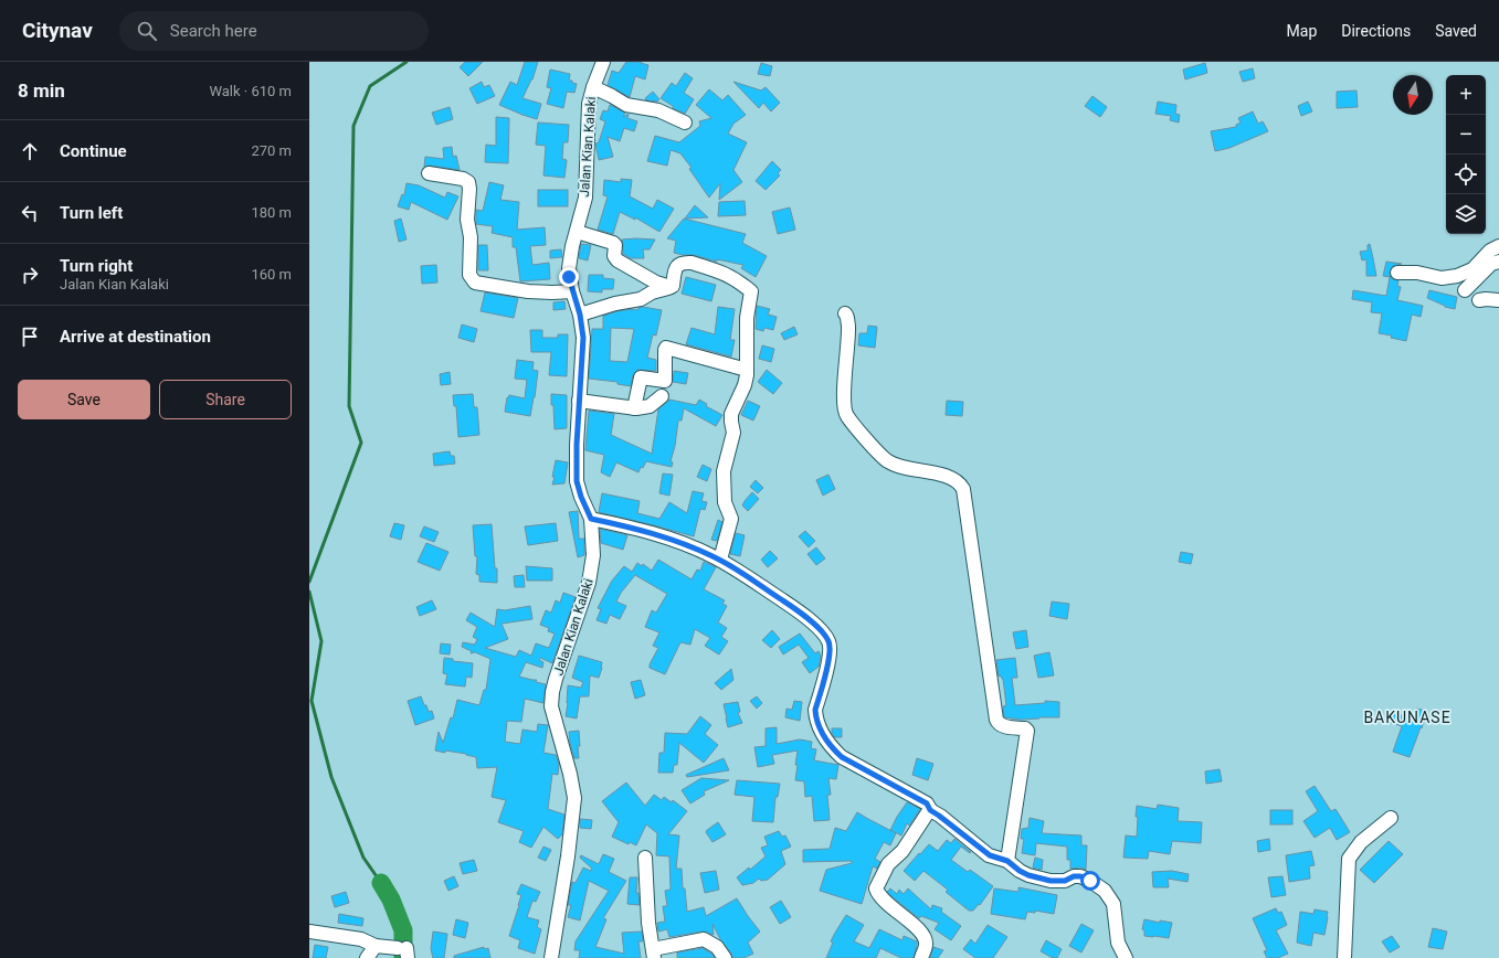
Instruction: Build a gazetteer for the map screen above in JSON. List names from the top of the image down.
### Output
{
  "streets": {
    "street": ["Jalan Kian Kalaki"]
  },
  "districts": ["BAKUNASE"],
  "north": "bottom",
  "page": {
    "header": "Citynav",
    "search": "Search here",
    "nav": ["Map", "Directions", "Saved"],
    "heading": ["8 min", "Walk · 610 m"],
    "map_buttons": ["+", "−"],
    "list": [
      ["Continue", "270 m"],
      ["Turn left", "180 m"],
      ["Turn right", "Jalan Kian Kalaki", "160 m"],
      "Arrive at destination"
    ],
    "buttons": ["Save", "Share"]
  }
}
